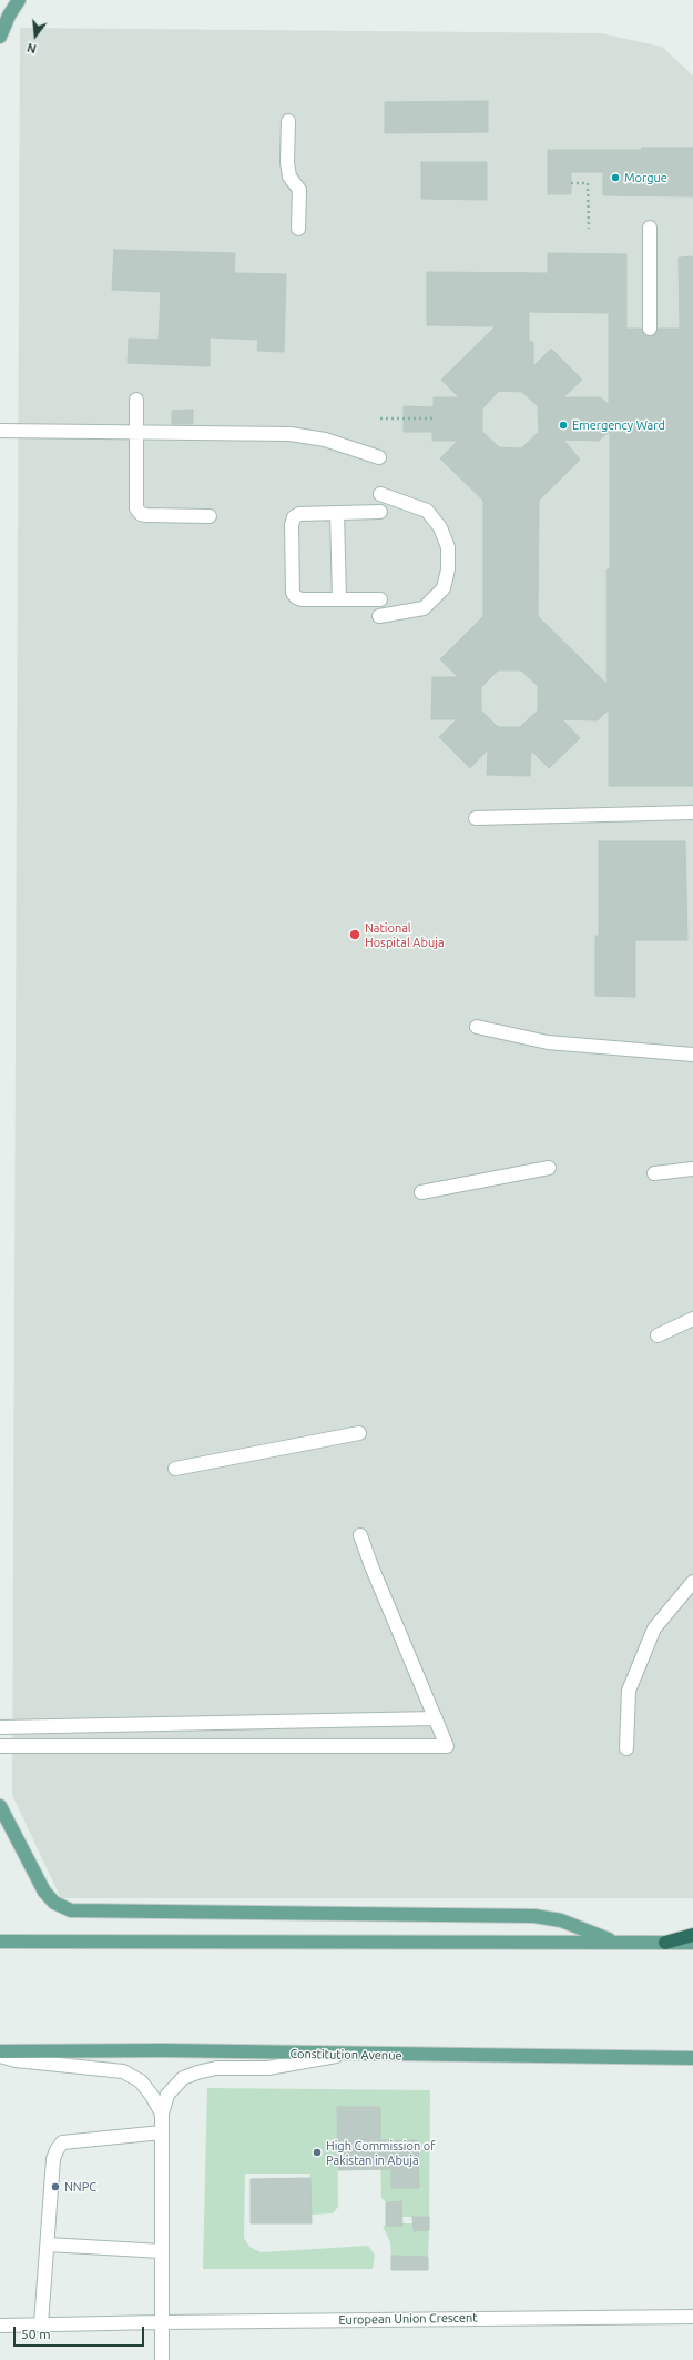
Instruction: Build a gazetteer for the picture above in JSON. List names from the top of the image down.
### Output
{
  "streets": {
    "main road": ["Constitution Avenue"],
    "street": ["European Union Crescent"]
  },
  "places": [
    "Morgue",
    "Emergency Ward",
    "National Hospital Abuja",
    "High Commission of Pakistan in Abuja",
    "NNPC"
  ],
  "scale_bar": "50 m",
  "north": "bottom"
}
